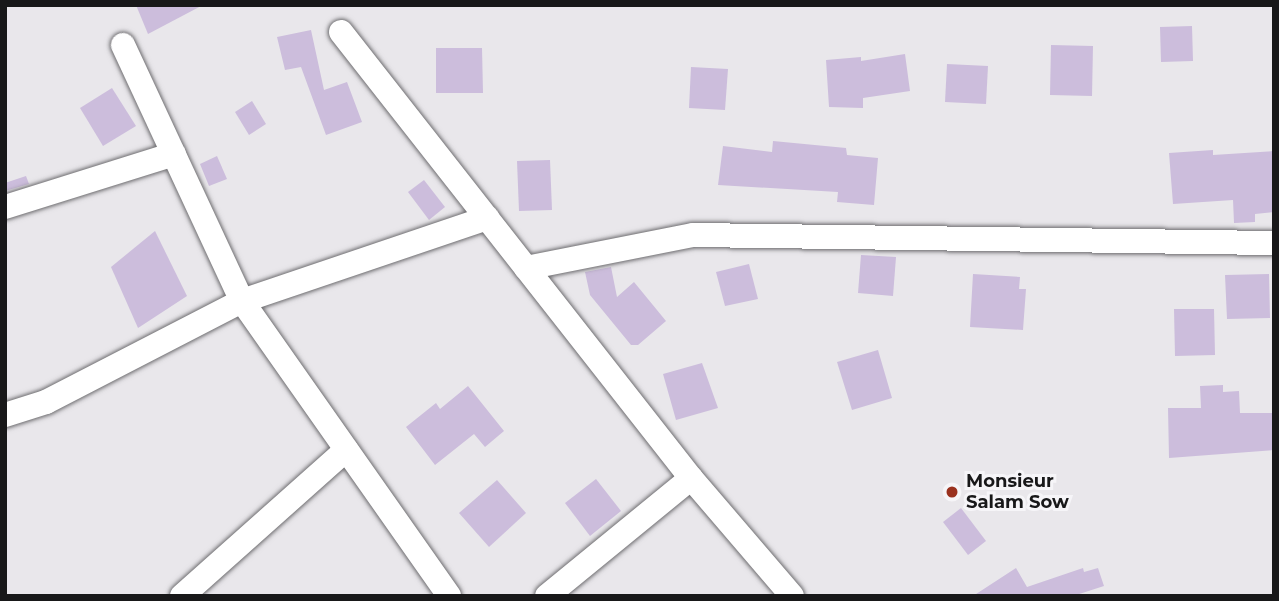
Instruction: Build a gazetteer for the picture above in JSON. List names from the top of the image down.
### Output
{
  "places": ["Monsieur Salam Sow"]
}
